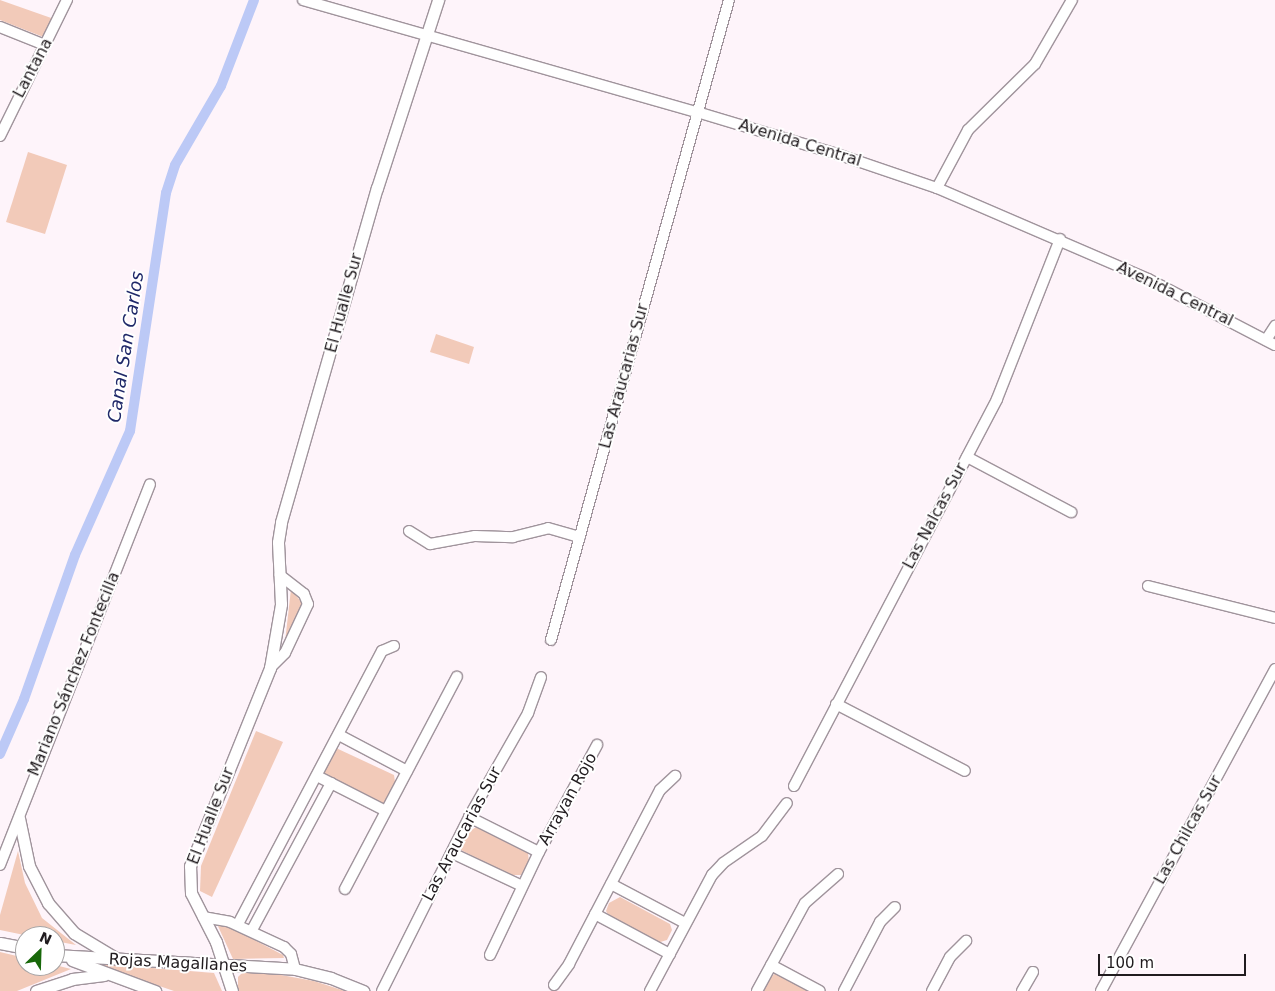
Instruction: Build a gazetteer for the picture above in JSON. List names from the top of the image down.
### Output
{
  "streets": {
    "street": [
      "Lantana",
      "Avenida Central",
      "El Hualle Sur",
      "Las Araucarias Sur",
      "Las Nalcas Sur",
      "Mariano Sánchez Fontecilla",
      "Arrayan Rojo",
      "Las Chilcas Sur",
      "Rojas Magallanes"
    ]
  },
  "crossings": [
    ["Avenida Central", "El Hualle Sur"],
    ["Avenida Central", "Las Araucarias Sur"],
    ["Avenida Central", "Las Nalcas Sur"],
    ["El Hualle Sur", "Rojas Magallanes"],
    ["Las Araucarias Sur", "Arrayan Rojo"]
  ],
  "water": ["Canal San Carlos"],
  "scale_bar": "100 m",
  "north": "top right"
}
